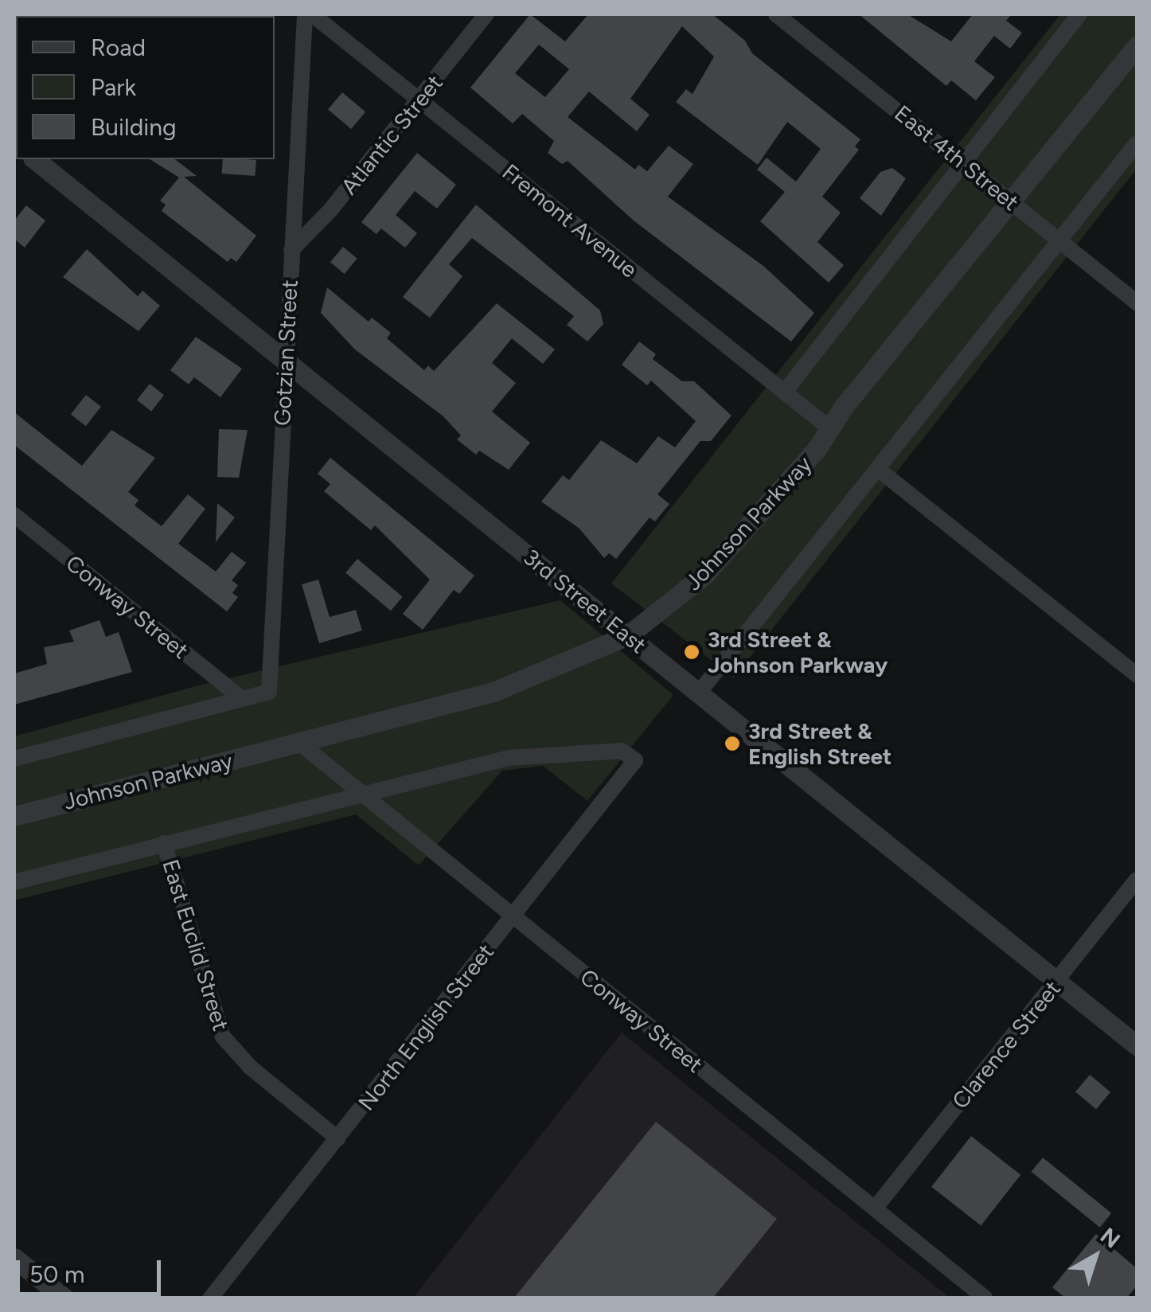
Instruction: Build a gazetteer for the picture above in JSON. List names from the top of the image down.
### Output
{
  "streets": {
    "street": [
      "Atlantic Street",
      "East 4th Street",
      "Fremont Avenue",
      "Gotzian Street",
      "Johnson Parkway",
      "3rd Street East",
      "Conway Street",
      "East Euclid Street",
      "North English Street",
      "Clarence Street"
    ]
  },
  "crossings": [
    ["Atlantic Street", "Fremont Avenue"],
    ["Atlantic Street", "Gotzian Street"],
    ["East 4th Street", "Johnson Parkway"],
    ["Fremont Avenue", "Johnson Parkway"],
    ["Gotzian Street", "3rd Street East"],
    ["Gotzian Street", "Conway Street"],
    ["Johnson Parkway", "3rd Street East"],
    ["Johnson Parkway", "Conway Street"],
    ["3rd Street East", "Clarence Street"],
    ["Conway Street", "North English Street"],
    ["Conway Street", "Clarence Street"],
    ["East Euclid Street", "North English Street"]
  ],
  "places": ["3rd Street & Johnson Parkway", "3rd Street & English Street"],
  "legend": ["Road", "Park", "Building"],
  "scale_bar": "50 m",
  "north": "top right"
}
